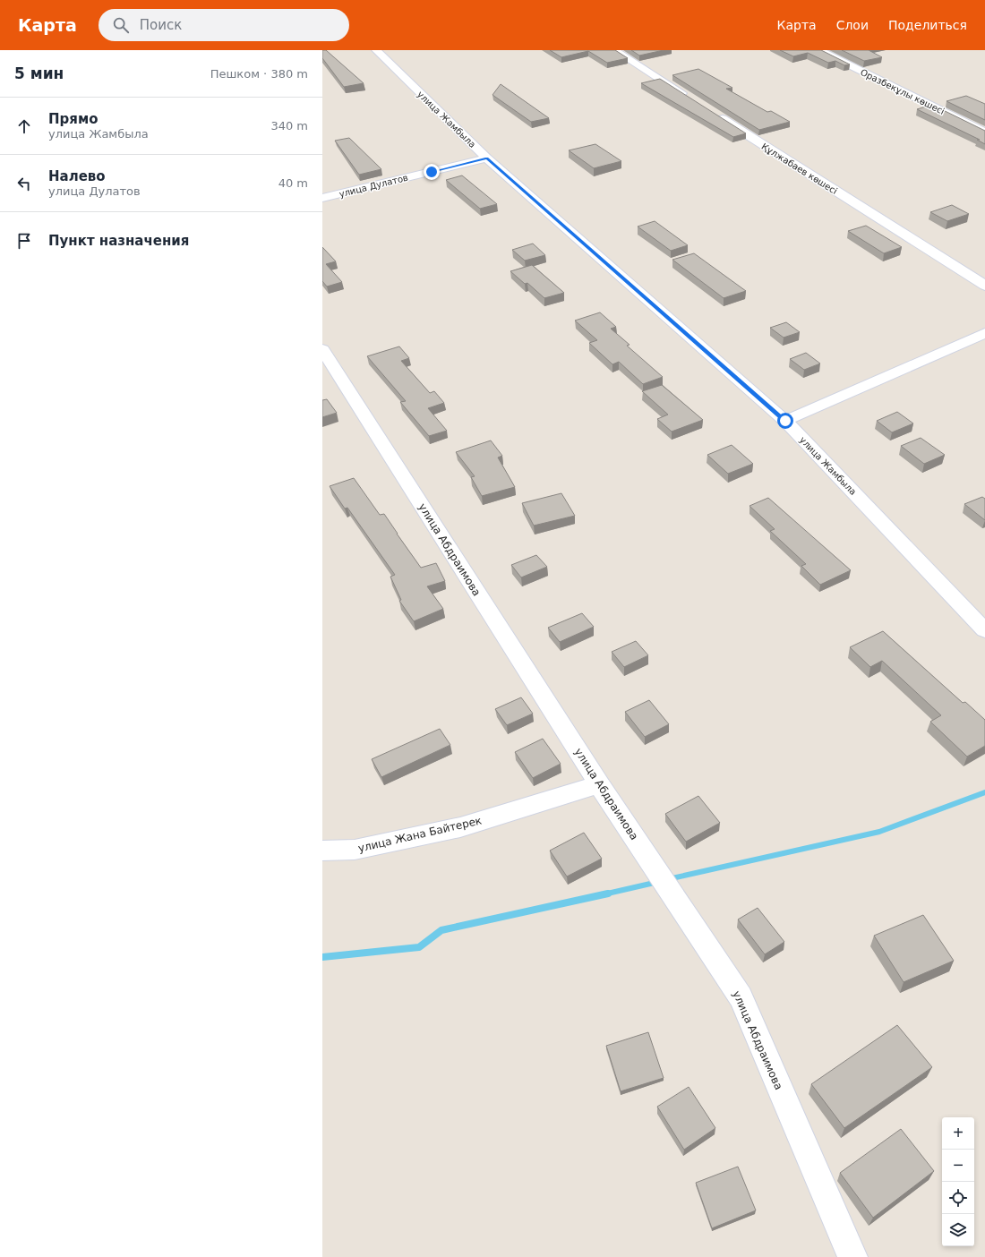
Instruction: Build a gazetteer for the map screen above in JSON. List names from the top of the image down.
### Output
{
  "streets": {
    "street": [
      "Оразбекұлы көшесі",
      "улица Жамбыла",
      "Құлжабаев көшесі",
      "улица Дулатов",
      "улица Абдраимова",
      "улица Жана Байтерек"
    ]
  },
  "crossings": [
    ["улица Жамбыла", "улица Дулатов"],
    ["улица Абдраимова", "улица Жана Байтерек"]
  ],
  "page": {
    "header": "Карта",
    "search": "Поиск",
    "nav": ["Карта", "Слои", "Поделиться"],
    "heading": ["5 мин", "Пешком · 380 m"],
    "list": [
      ["Прямо", "улица Жамбыла", "340 m"],
      ["Налево", "улица Дулатов", "40 m"],
      "Пункт назначения"
    ],
    "map_buttons": ["+", "−"]
  }
}
